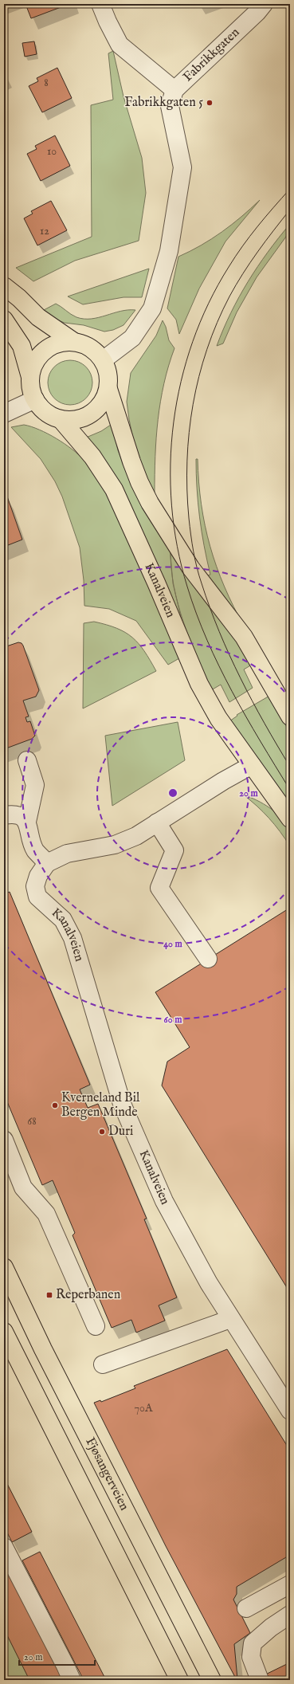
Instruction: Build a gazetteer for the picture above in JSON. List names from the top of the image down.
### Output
{
  "streets": {
    "main road": ["Kanalveien", "Fjøsangerveien"],
    "lane": ["Fabrikkgaten"]
  },
  "crossings": [
    ["Fabrikkgaten", "Kanalveien"]
  ],
  "places": {
    "other": ["Fabrikkgaten 5", "Kverneland Bil Bergen Minde", "Duri"],
    "transit": ["Reperbanen"]
  },
  "house_numbers": [
    "8",
    "10",
    "12",
    "68",
    "70A"
  ],
  "scale_bar": "20 m",
  "rings": ["20 m", "40 m", "60 m"]
}
